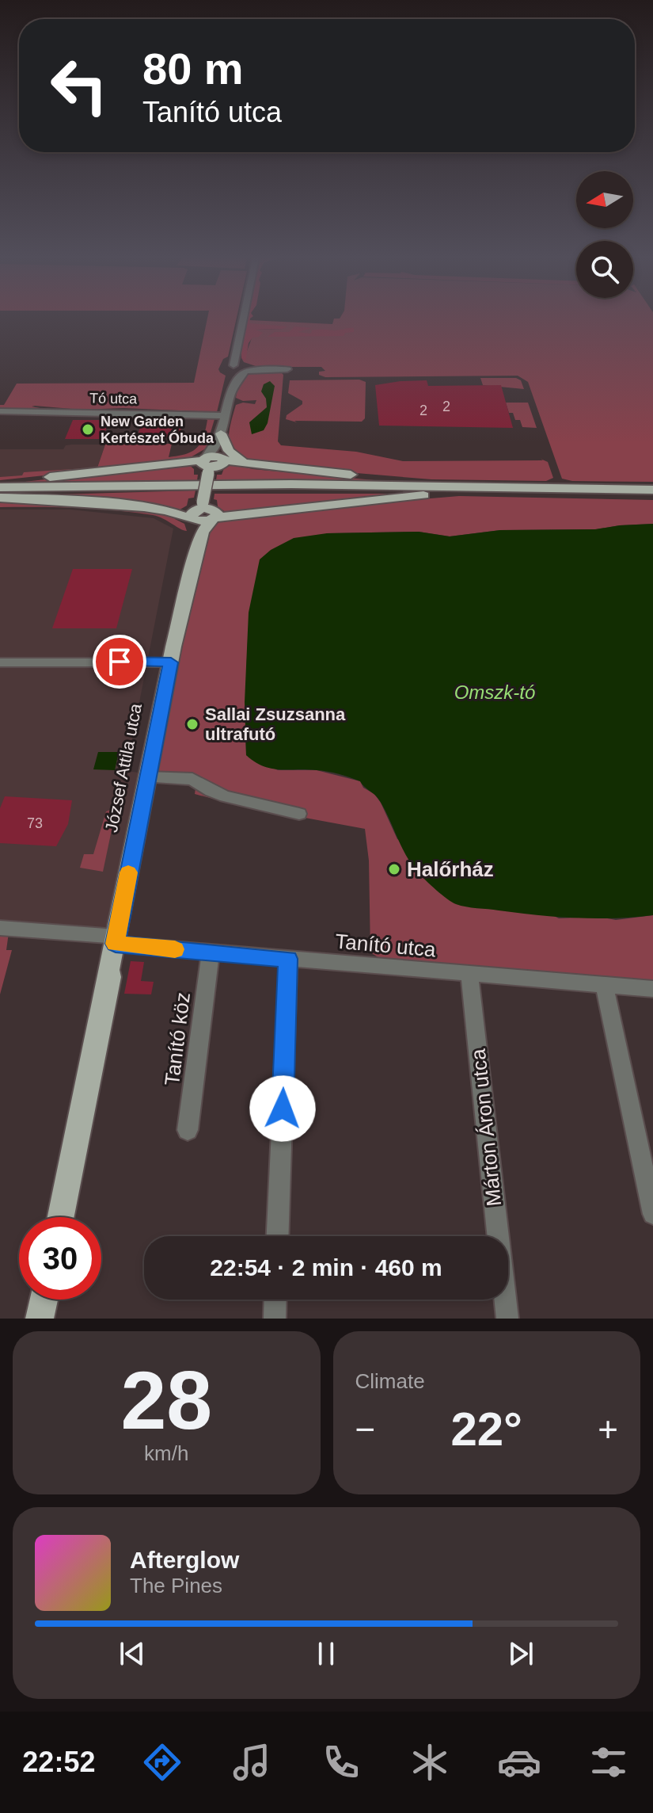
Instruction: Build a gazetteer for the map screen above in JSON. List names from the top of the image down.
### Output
{
  "streets": {
    "main road": ["József Attila utca"],
    "street": [
      "Tó utca",
      "Tanító utca",
      "Tanító köz",
      "Márton Áron utca"
    ]
  },
  "crossings": [
    ["József Attila utca", "Tanító utca"],
    ["Tanító utca", "Tanító köz"],
    ["Tanító utca", "Márton Áron utca"]
  ],
  "water": ["Omszk-tó"],
  "places": ["New Garden Kertészet Óbuda", "Sallai Zsuzsanna ultrafutó", "Halőrház"],
  "house_numbers": ["2", "2", "73"],
  "north": "left",
  "page": {
    "turn": ["80 m", "Tanító utca"],
    "limit": "30",
    "trip": "22:54 · 2 min · 460 m",
    "tile": [
      ["28", "km/h"],
      "Climate"
    ],
    "heat": ["−", "22°", "+"],
    "song": ["Afterglow", "The Pines"],
    "tabs": "22:52"
  }
}
